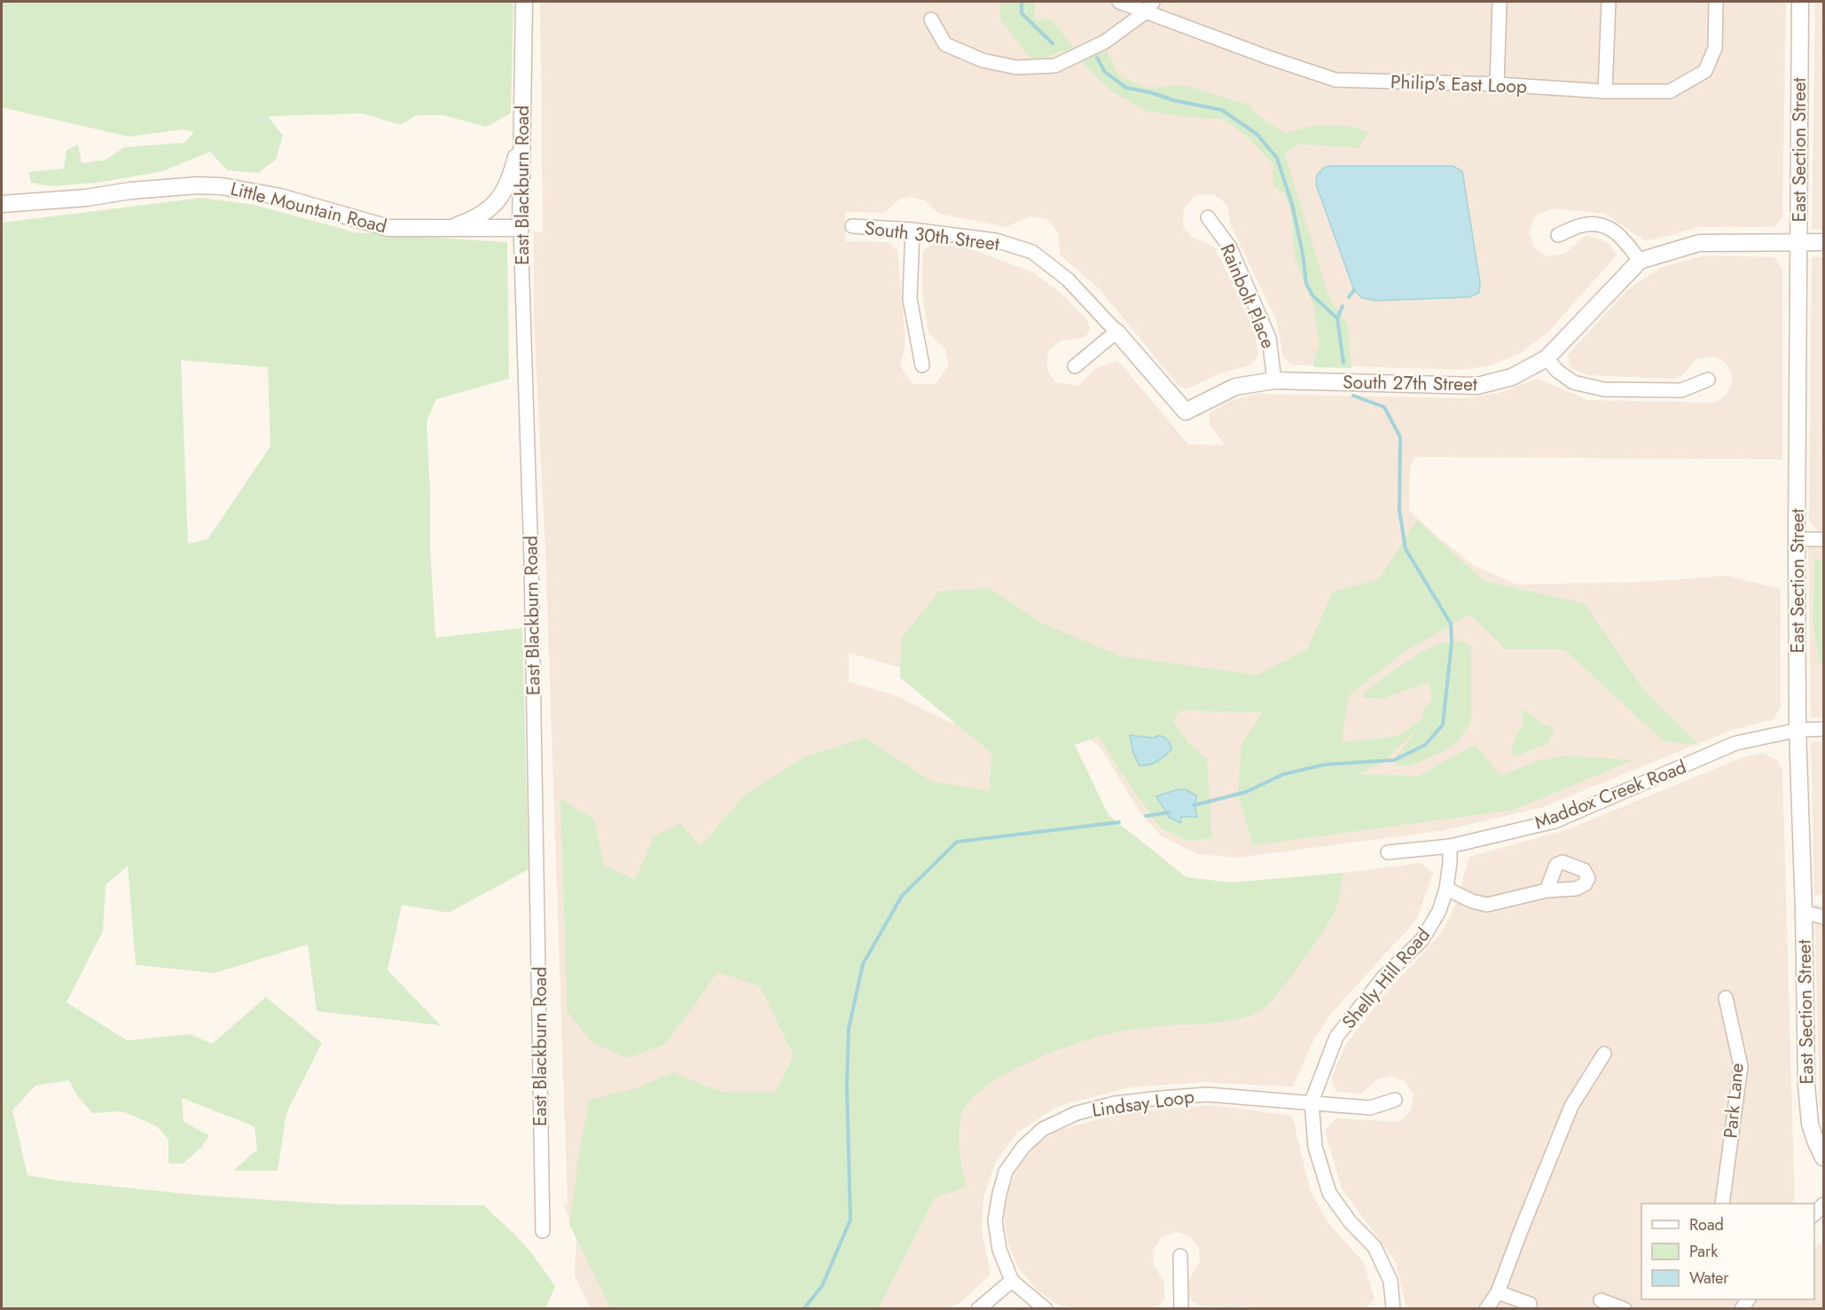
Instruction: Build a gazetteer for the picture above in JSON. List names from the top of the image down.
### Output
{
  "streets": {
    "street": [
      "Philip's East Loop",
      "East Section Street",
      "East Blackburn Road",
      "Little Mountain Road",
      "South 30th Street",
      "Rainbolt Place",
      "South 27th Street",
      "Maddox Creek Road",
      "Shelly Hill Road",
      "Park Lane",
      "Lindsay Loop"
    ]
  },
  "crossings": [
    ["East Section Street", "South 27th Street"],
    ["East Section Street", "Maddox Creek Road"],
    ["East Blackburn Road", "Little Mountain Road"],
    ["South 30th Street", "South 27th Street"],
    ["Rainbolt Place", "South 27th Street"],
    ["Maddox Creek Road", "Shelly Hill Road"],
    ["Shelly Hill Road", "Lindsay Loop"]
  ],
  "legend": ["Road", "Park", "Water"]
}
